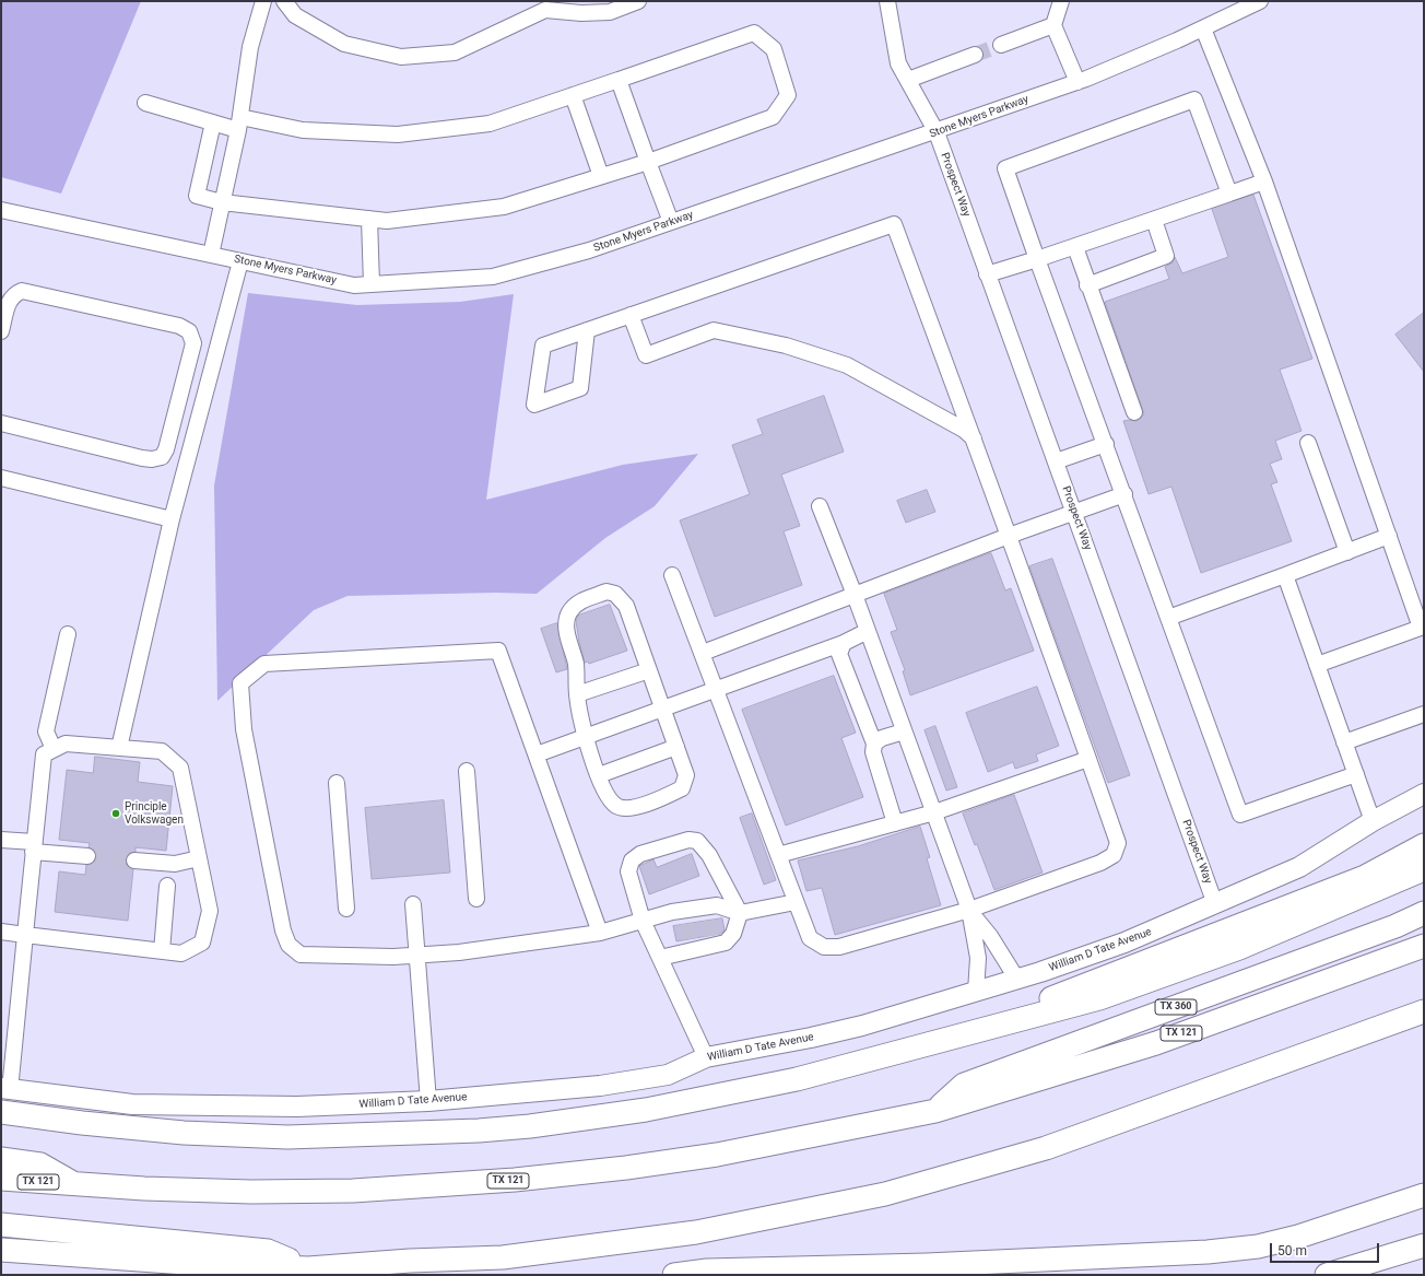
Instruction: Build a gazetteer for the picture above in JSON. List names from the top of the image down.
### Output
{
  "streets": {
    "highway": ["TX 360", "TX 121"],
    "main road": ["William D Tate Avenue"],
    "street": ["Stone Myers Parkway", "Prospect Way"]
  },
  "crossings": [
    ["Stone Myers Parkway", "Prospect Way"],
    ["Prospect Way", "William D Tate Avenue"],
    ["TX 360", "TX 121"]
  ],
  "places": ["Principle Volkswagen"],
  "scale_bar": "50 m"
}
